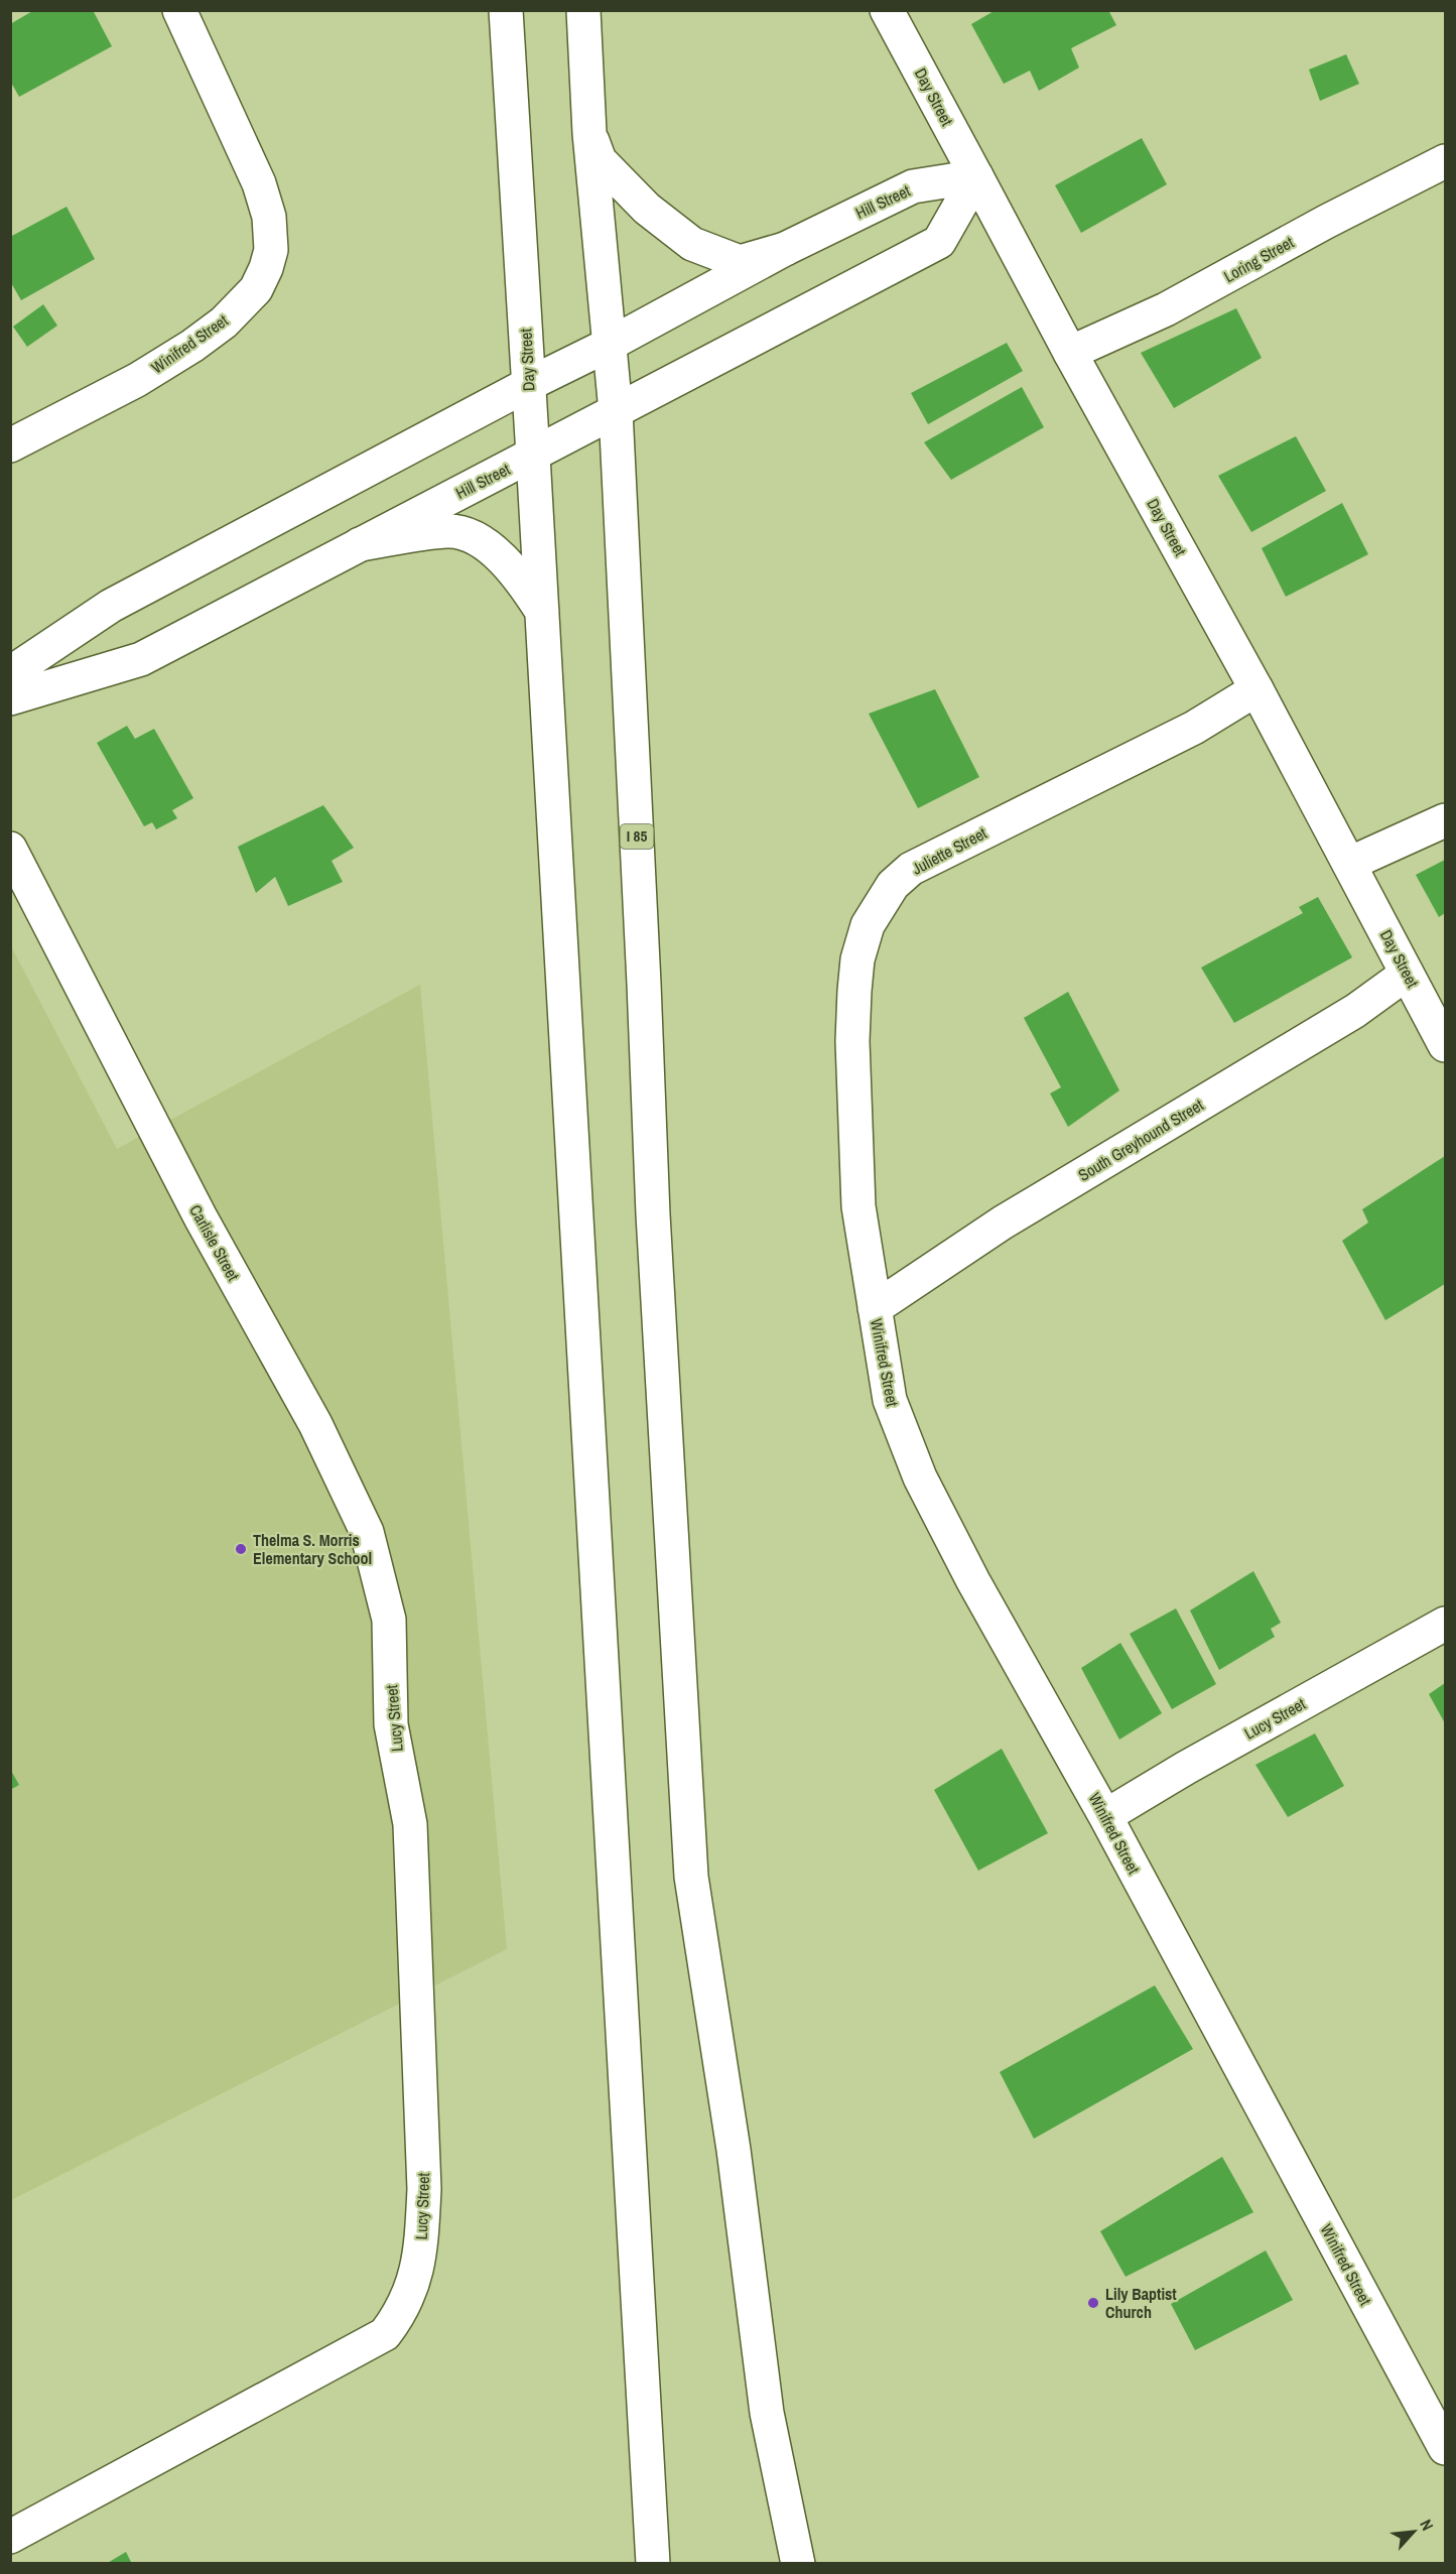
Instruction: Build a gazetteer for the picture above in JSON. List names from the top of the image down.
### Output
{
  "streets": {
    "main road": [
      "Day Street",
      "Hill Street",
      "Loring Street",
      "Winifred Street",
      "I 85",
      "Juliette Street",
      "South Greyhound Street",
      "Carlisle Street",
      "Lucy Street"
    ]
  },
  "crossings": [
    ["Day Street", "Hill Street"],
    ["Day Street", "Loring Street"],
    ["Day Street", "Juliette Street"],
    ["Day Street", "South Greyhound Street"],
    ["Hill Street", "I 85"],
    ["Winifred Street", "Juliette Street"],
    ["Winifred Street", "South Greyhound Street"],
    ["Winifred Street", "Lucy Street"],
    ["Carlisle Street", "Lucy Street"]
  ],
  "places": ["Thelma S. Morris Elementary School", "Lily Baptist Church"],
  "north": "top right"
}
